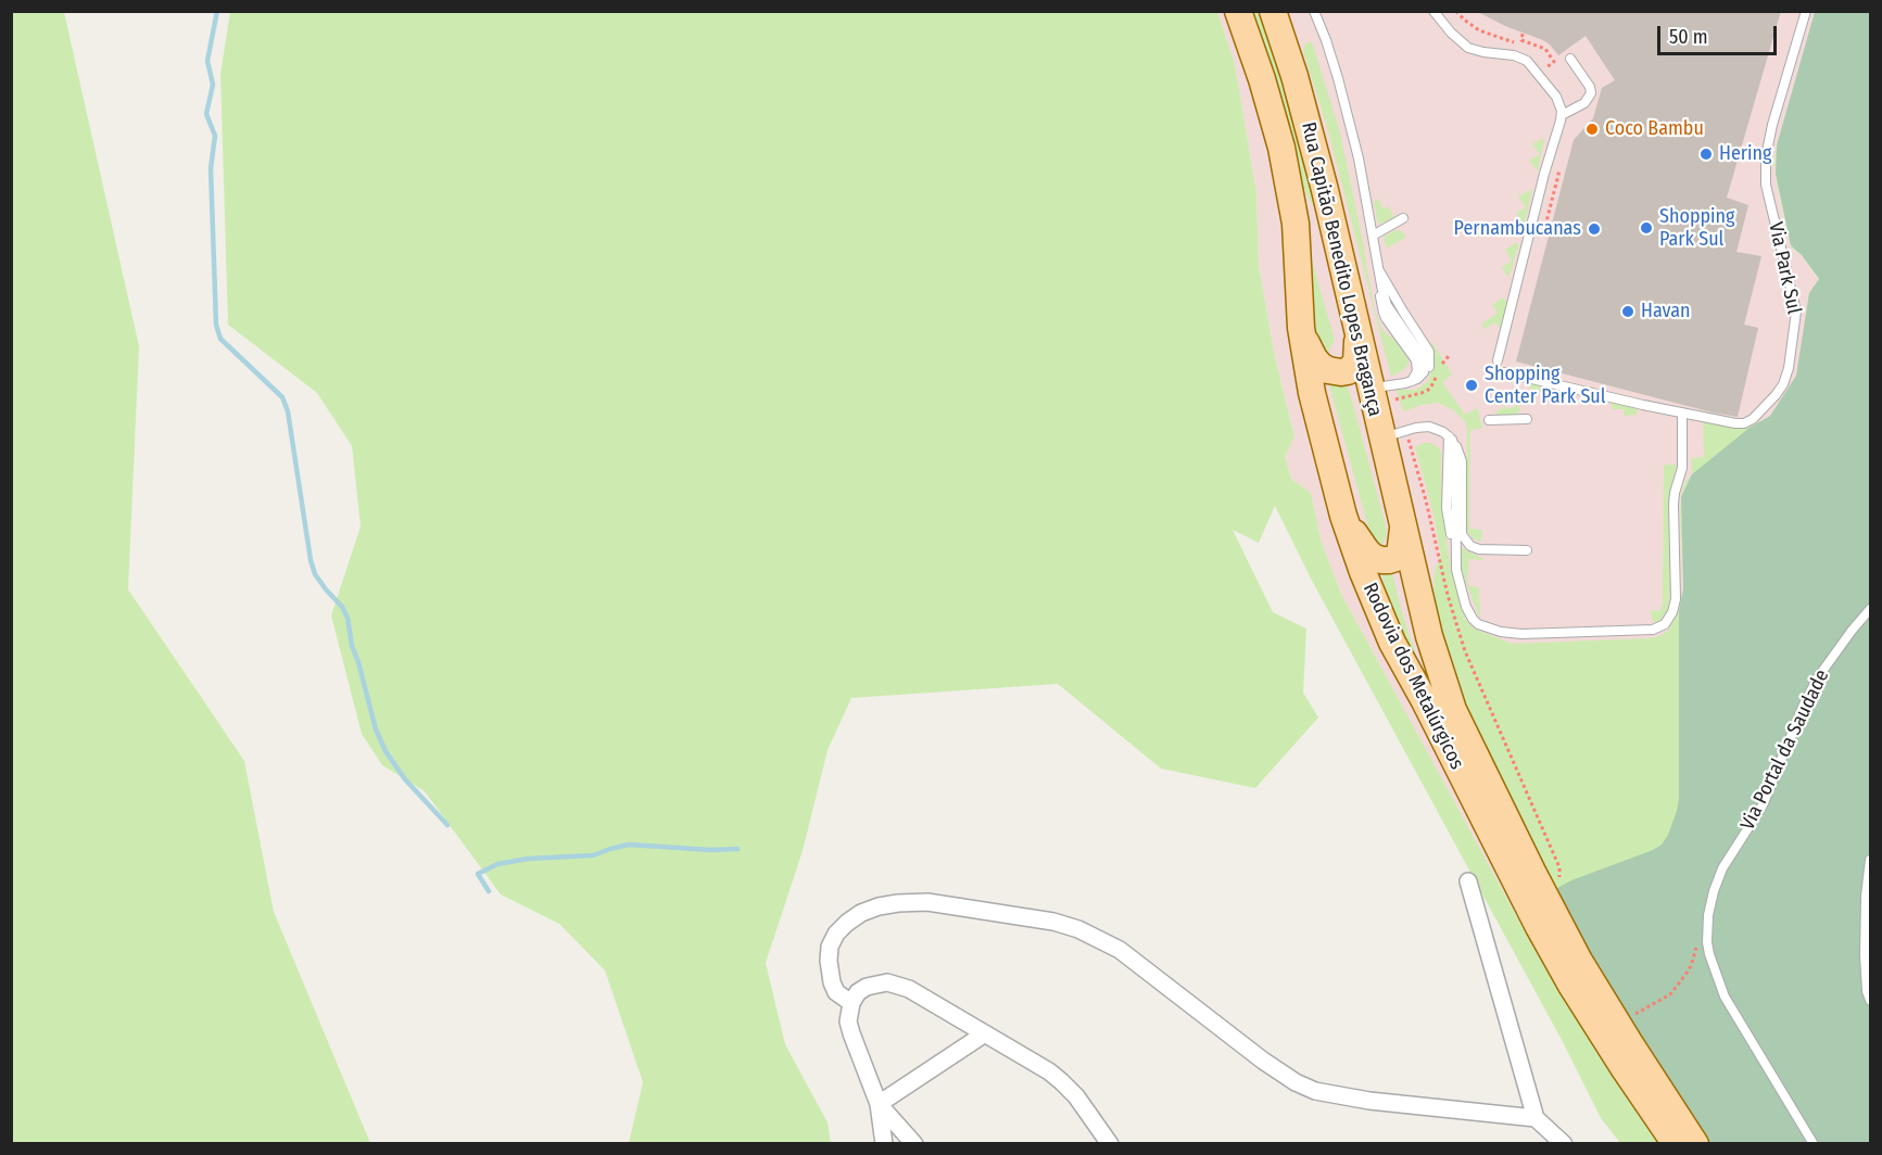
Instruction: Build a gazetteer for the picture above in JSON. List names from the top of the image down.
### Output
{
  "streets": {
    "main road": ["Rua Capitão Benedito Lopes Bragança", "Rodovia dos Metalúrgicos"],
    "lane": ["Via Park Sul", "Via Portal da Saudade"]
  },
  "crossings": [
    ["Rua Capitão Benedito Lopes Bragança", "Rodovia dos Metalúrgicos"]
  ],
  "places": [
    "Coco Bambu",
    "Hering",
    "Shopping Park Sul",
    "Pernambucanas",
    "Havan",
    "Shopping Center Park Sul"
  ],
  "scale_bar": "50 m"
}
